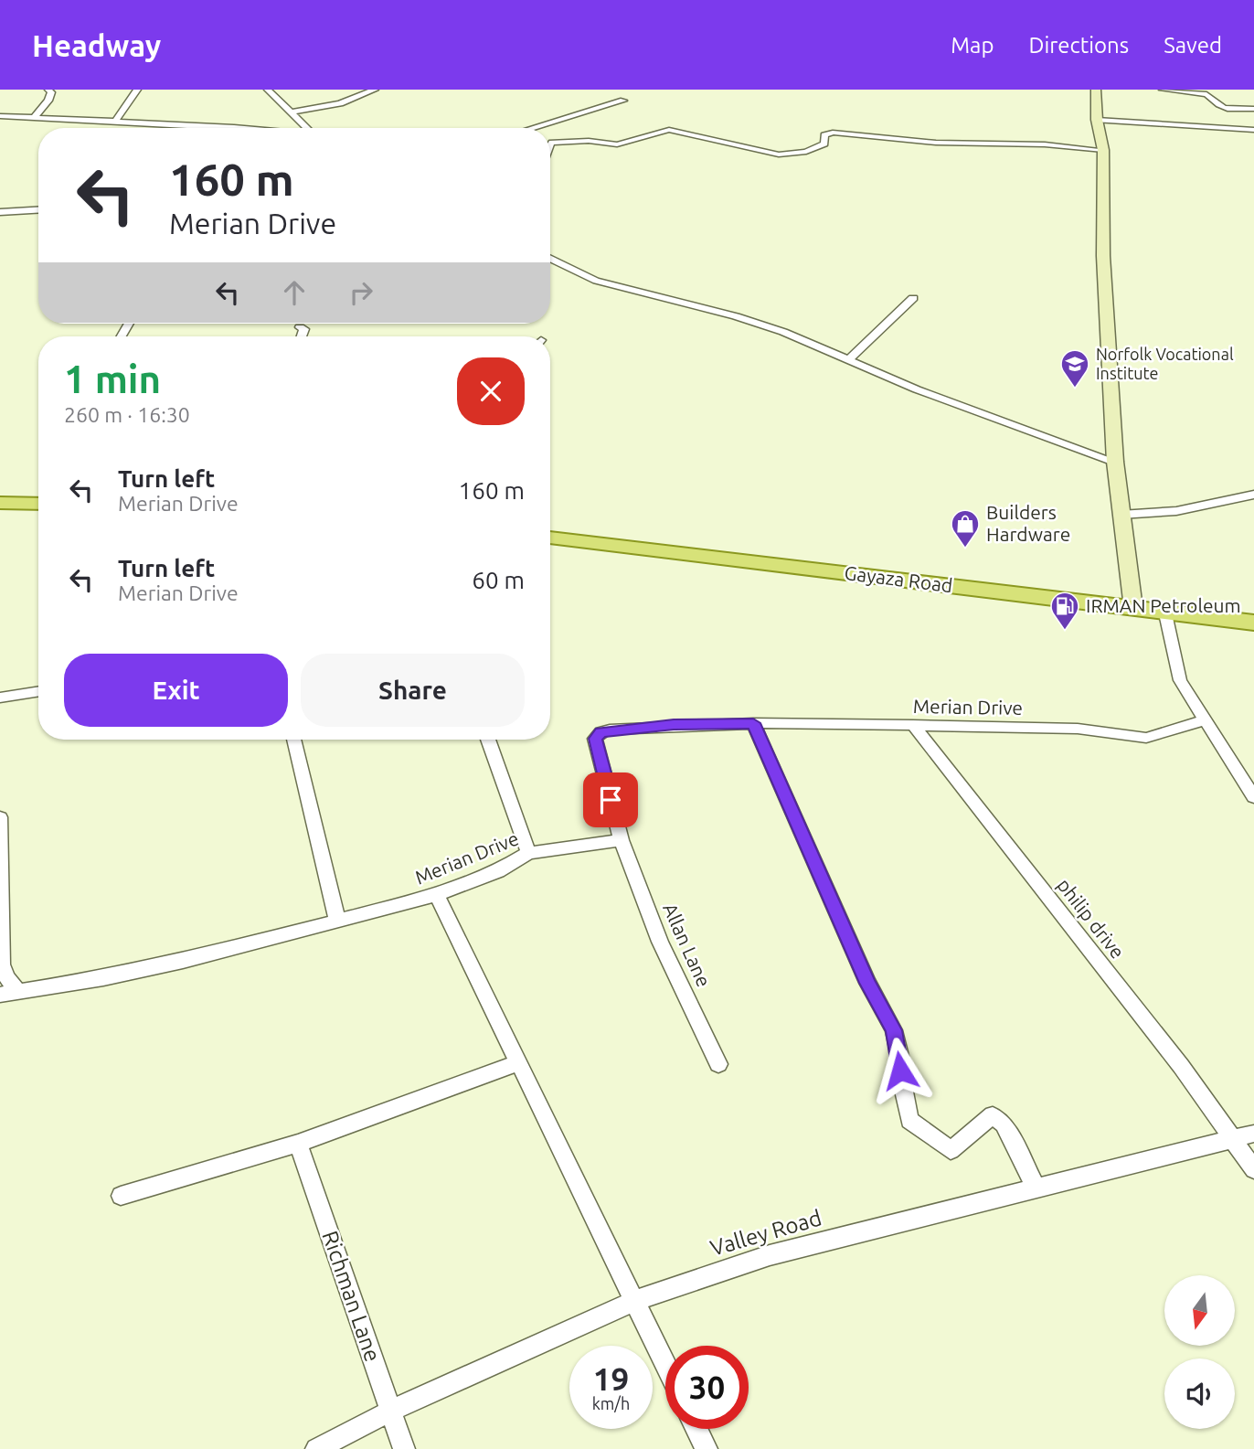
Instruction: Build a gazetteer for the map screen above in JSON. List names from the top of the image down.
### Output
{
  "streets": {
    "main road": ["Gayaza Road"],
    "street": [
      "Merian Drive",
      "philip drive",
      "Allan Lane",
      "Valley Road",
      "Richman Lane"
    ]
  },
  "crossings": [
    ["Merian Drive", "philip drive"],
    ["Merian Drive", "Allan Lane"],
    ["philip drive", "Valley Road"],
    ["Valley Road", "Richman Lane"]
  ],
  "places": {
    "school or university": ["Norfolk Vocational Institute"],
    "shop": ["Builders Hardware"],
    "fuel station": ["IRMAN Petroleum"]
  },
  "north": "bottom",
  "page": {
    "header": "Headway",
    "nav": ["Map", "Directions", "Saved"],
    "turn": ["160 m", "Merian Drive"],
    "heading": ["1 min", "260 m · 16:30"],
    "list": [
      {
        "name": "Turn left",
        "note": "Merian Drive",
        "value": "160 m"
      },
      {
        "name": "Turn left",
        "note": "Merian Drive",
        "value": "60 m"
      }
    ],
    "buttons": ["Exit", "Share"],
    "speed": "19 km/h",
    "limit": "30"
  }
}
